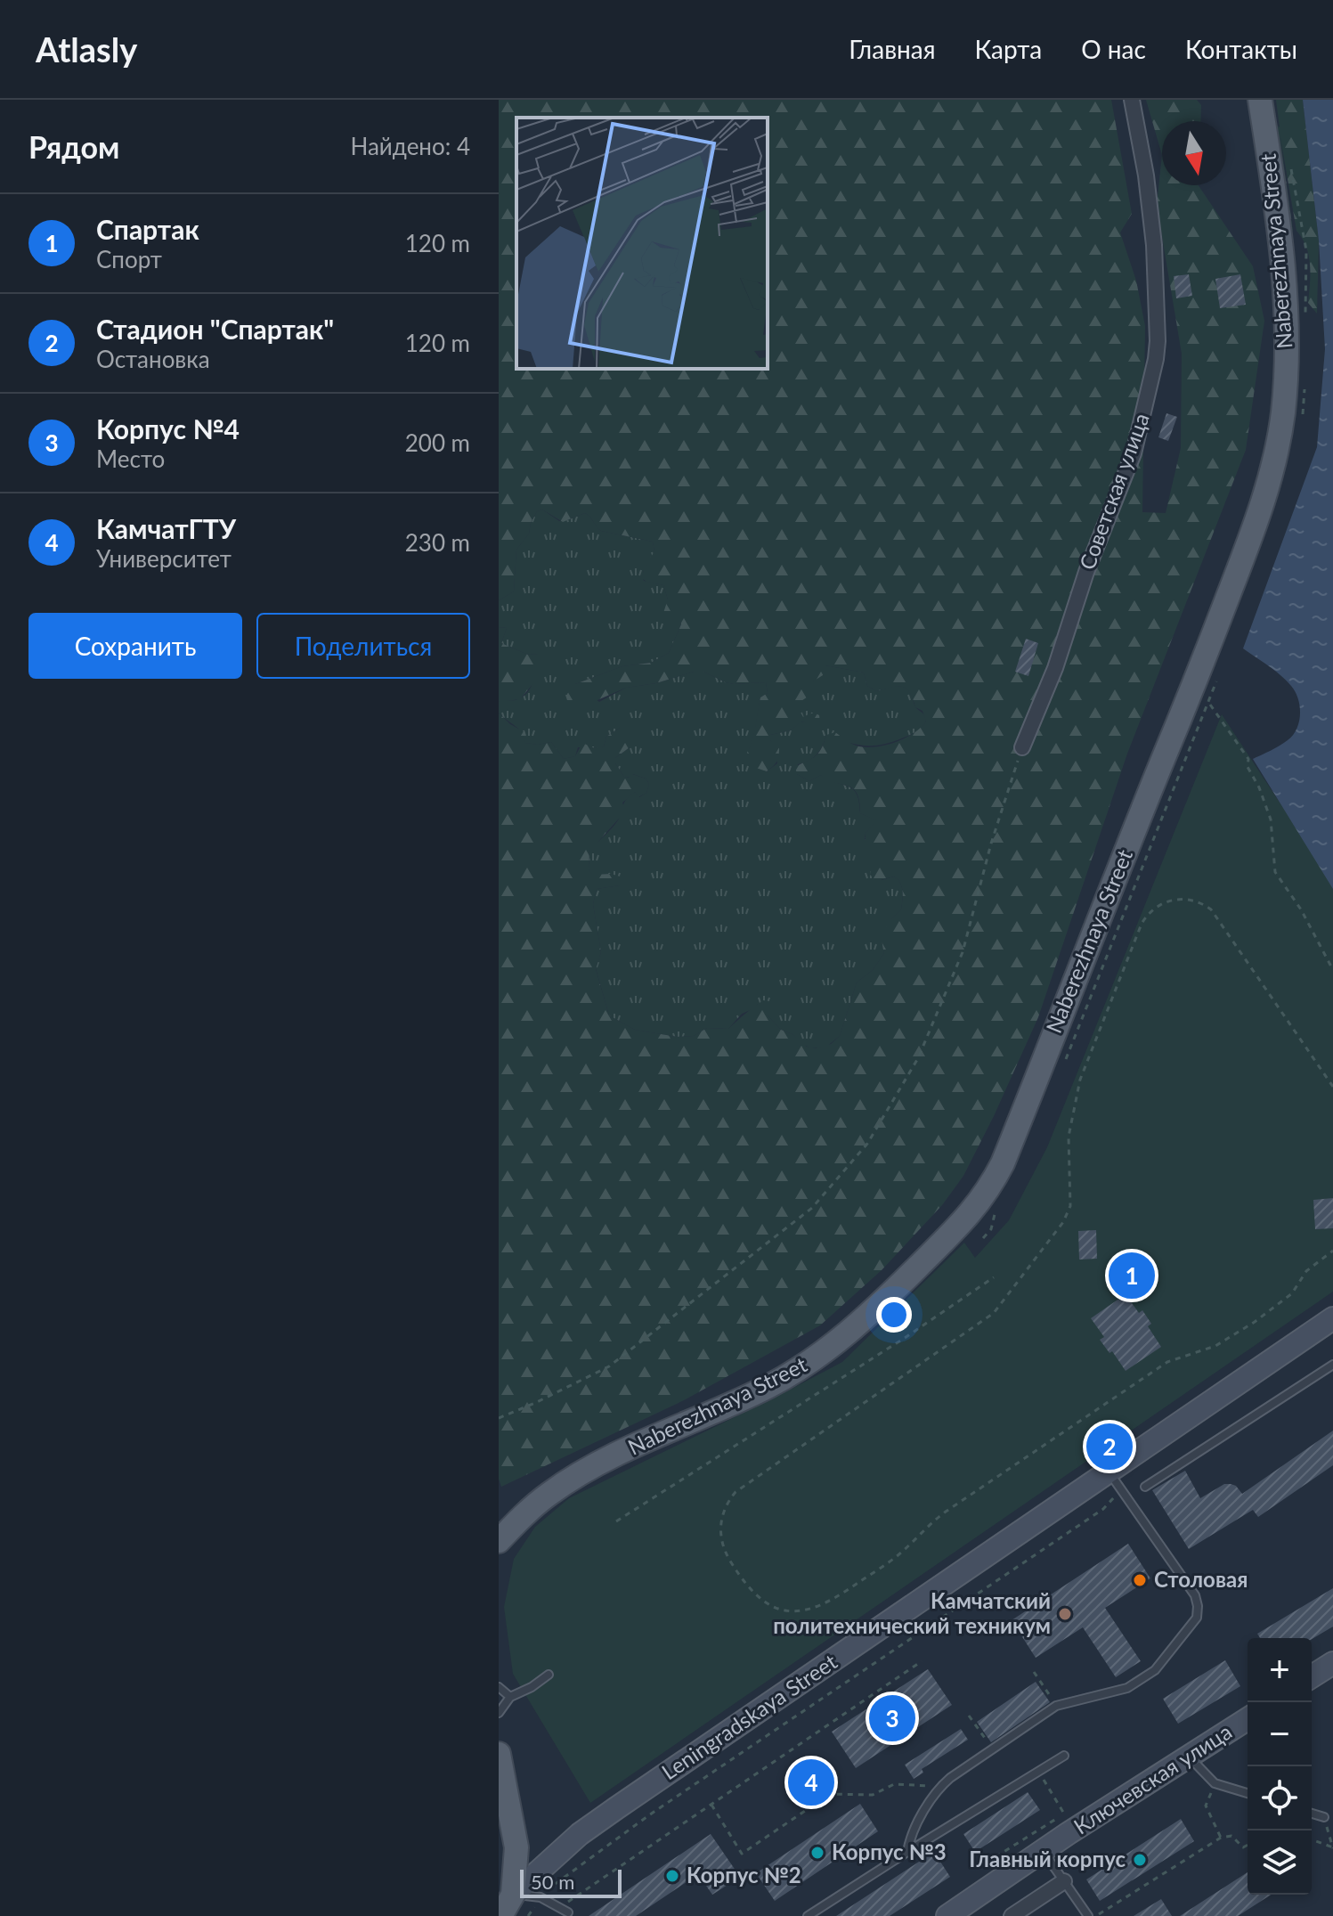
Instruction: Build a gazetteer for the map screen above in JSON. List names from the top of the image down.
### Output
{
  "streets": {
    "main road": ["Naberezhnaya Street", "Leningradskaya Street", "Ключевская улица"],
    "street": ["Советская улица"]
  },
  "places": [
    "Столовая",
    "Камчатский политехнический техникум",
    "Корпус №3",
    "Главный корпус",
    "Корпус №2"
  ],
  "scale_bar": "50 m",
  "north": "bottom",
  "page": {
    "header": "Atlasly",
    "nav": [
      "Главная",
      "Карта",
      "О нас",
      "Контакты"
    ],
    "heading": ["Рядом", "Найдено: 4"],
    "list": [
      {
        "mark": "1",
        "name": "Спартак",
        "note": "Спорт",
        "value": "120 m"
      },
      {
        "mark": "2",
        "name": "Стадион \"Спартак\"",
        "note": "Остановка",
        "value": "120 m"
      },
      {
        "mark": "3",
        "name": "Корпус №4",
        "note": "Место",
        "value": "200 m"
      },
      {
        "mark": "4",
        "name": "КамчатГТУ",
        "note": "Университет",
        "value": "230 m"
      }
    ],
    "buttons": ["Сохранить", "Поделиться"],
    "pins": [
      "1",
      "2",
      "3",
      "4"
    ],
    "map_buttons": ["+", "−"],
    "scale": "50 m"
  }
}
